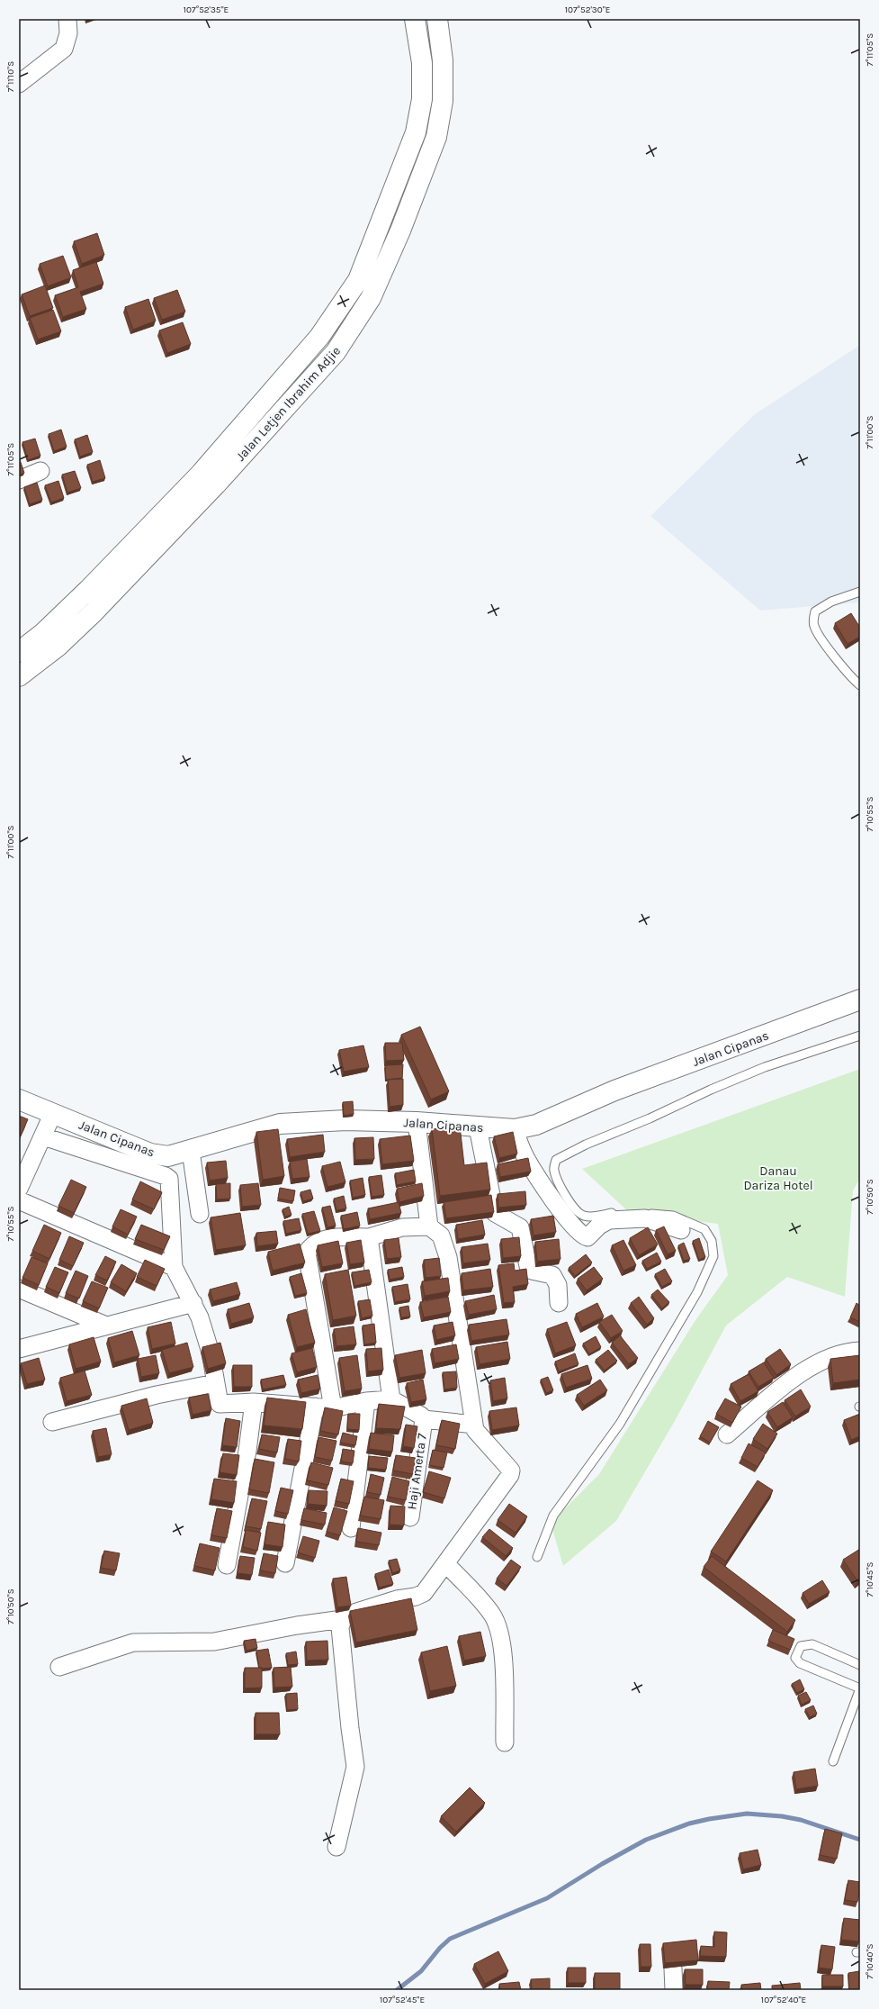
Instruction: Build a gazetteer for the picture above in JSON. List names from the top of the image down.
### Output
{
  "streets": {
    "street": ["Jalan Letjen Ibrahim Adjie", "Jalan Cipanas", "Haji Amerta 7"]
  },
  "parks": ["Danau Dariza Hotel"],
  "coordinates": [
    "107°52'35\"E",
    "107°52'30\"E",
    "7°11'05\"S",
    "7°11'10\"S",
    "7°11'00\"S",
    "7°10'55\"S",
    "7°10'50\"S",
    "7°10'45\"S",
    "7°10'40\"S",
    "107°52'45\"E",
    "107°52'40\"E"
  ]
}
